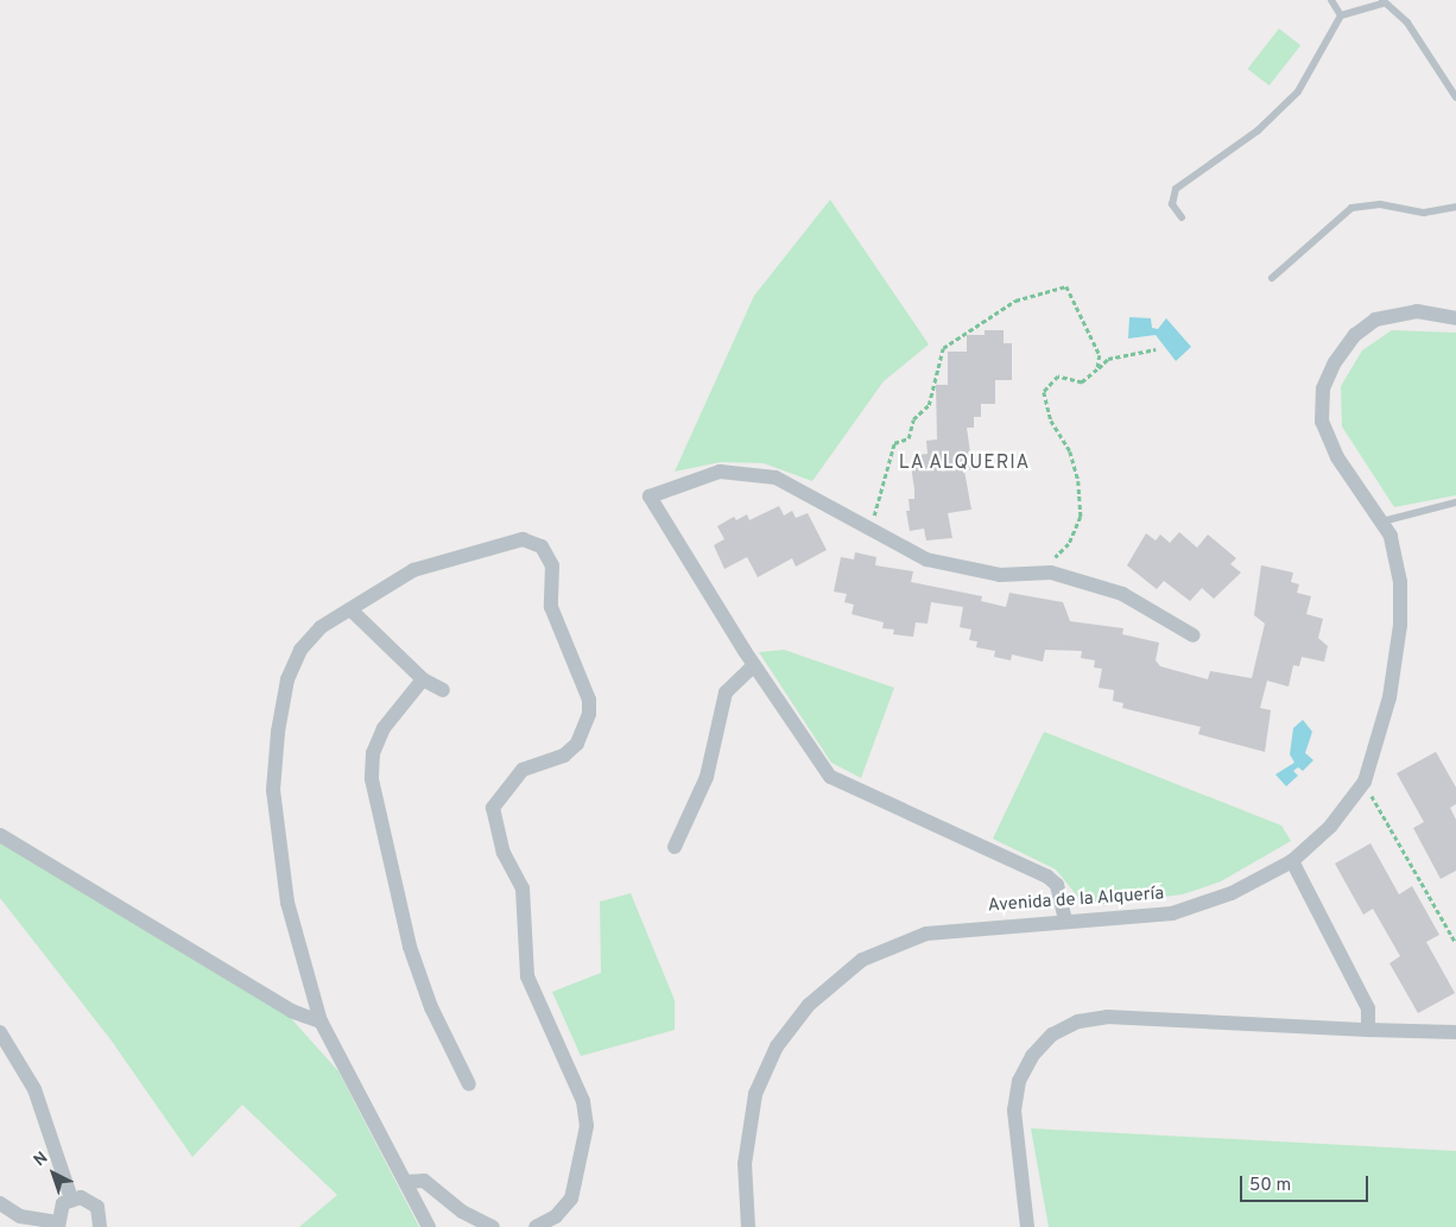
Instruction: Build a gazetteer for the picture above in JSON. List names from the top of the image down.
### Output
{
  "streets": {
    "street": ["Avenida de la Alquería"]
  },
  "districts": ["LA ALQUERIA"],
  "scale_bar": "50 m",
  "north": "top left"
}
